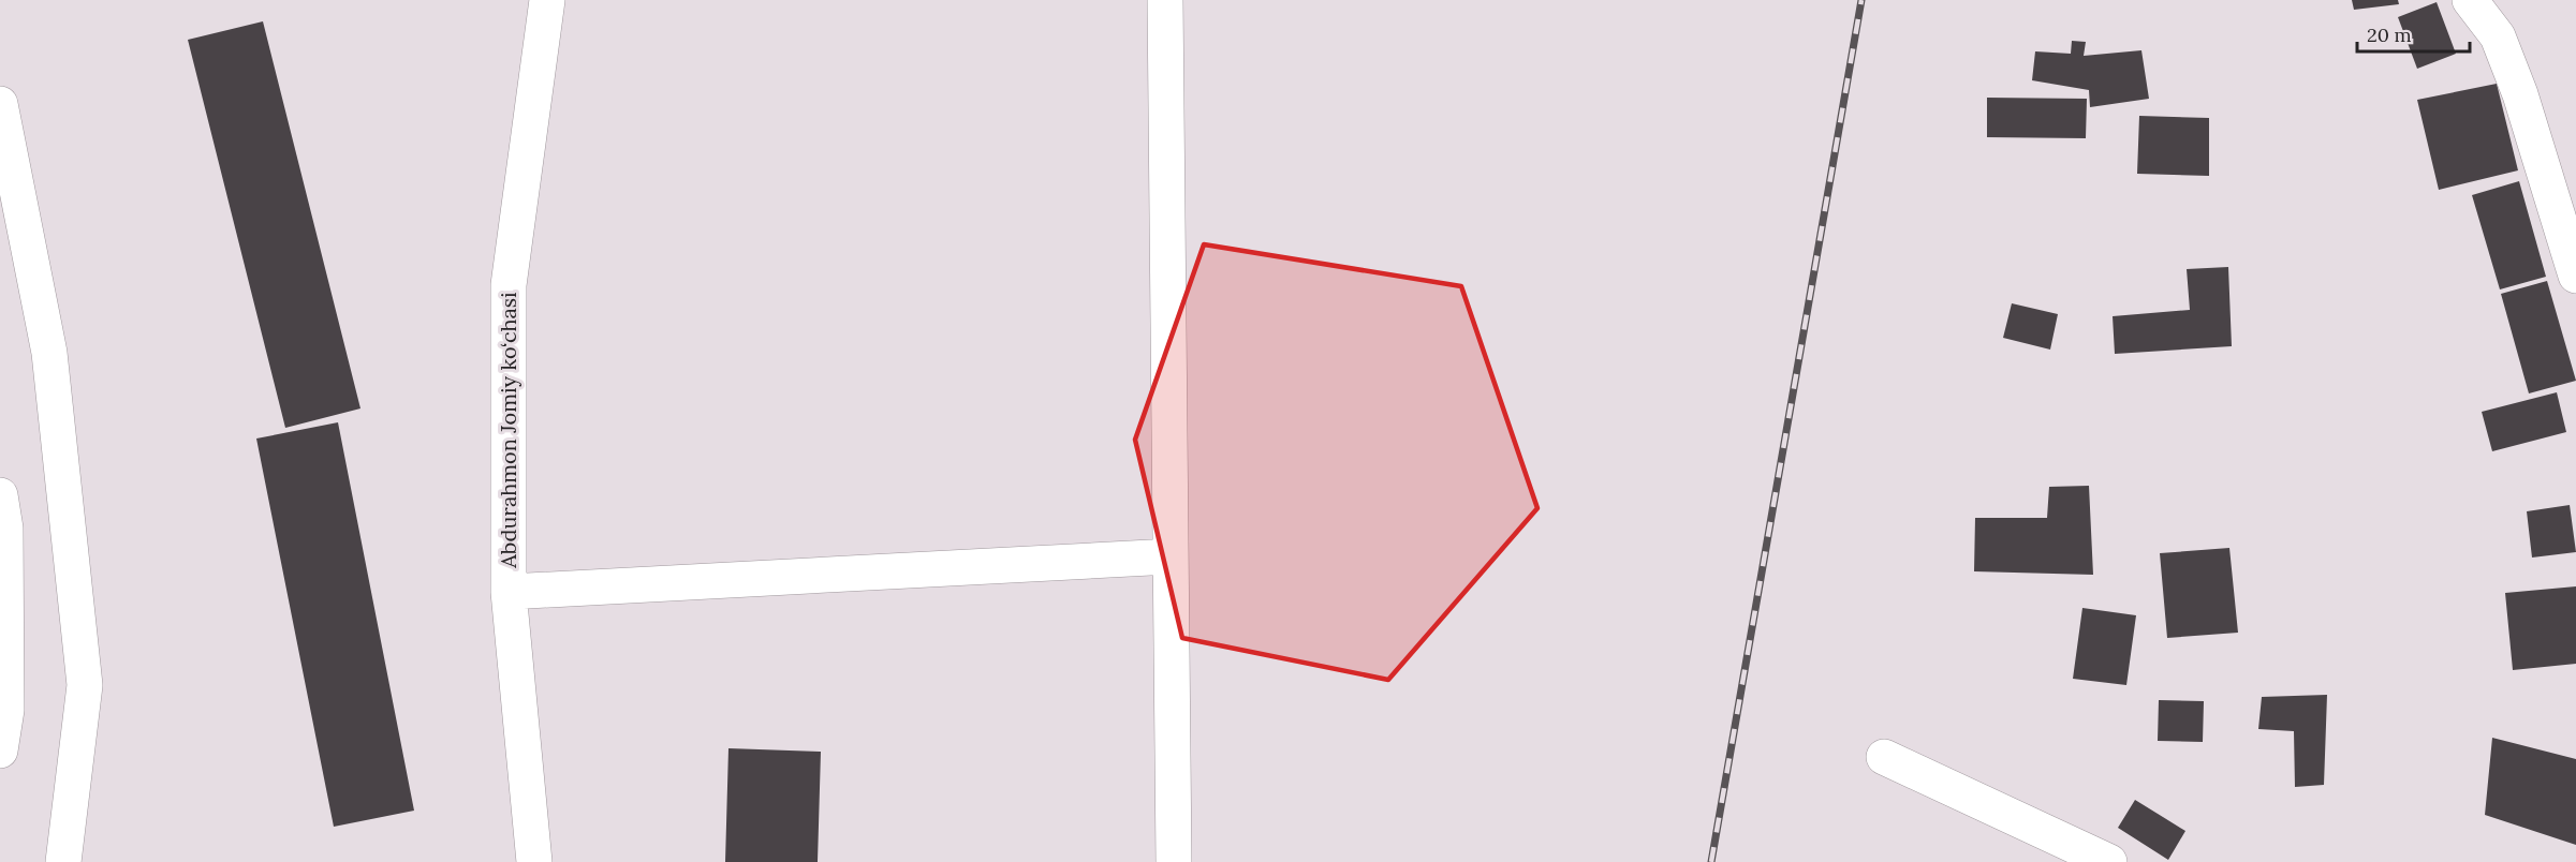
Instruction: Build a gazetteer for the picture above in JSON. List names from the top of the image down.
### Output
{
  "streets": {
    "street": ["Abdurahmon Jomiy ko‘chasi"]
  },
  "scale_bar": "20 m"
}
